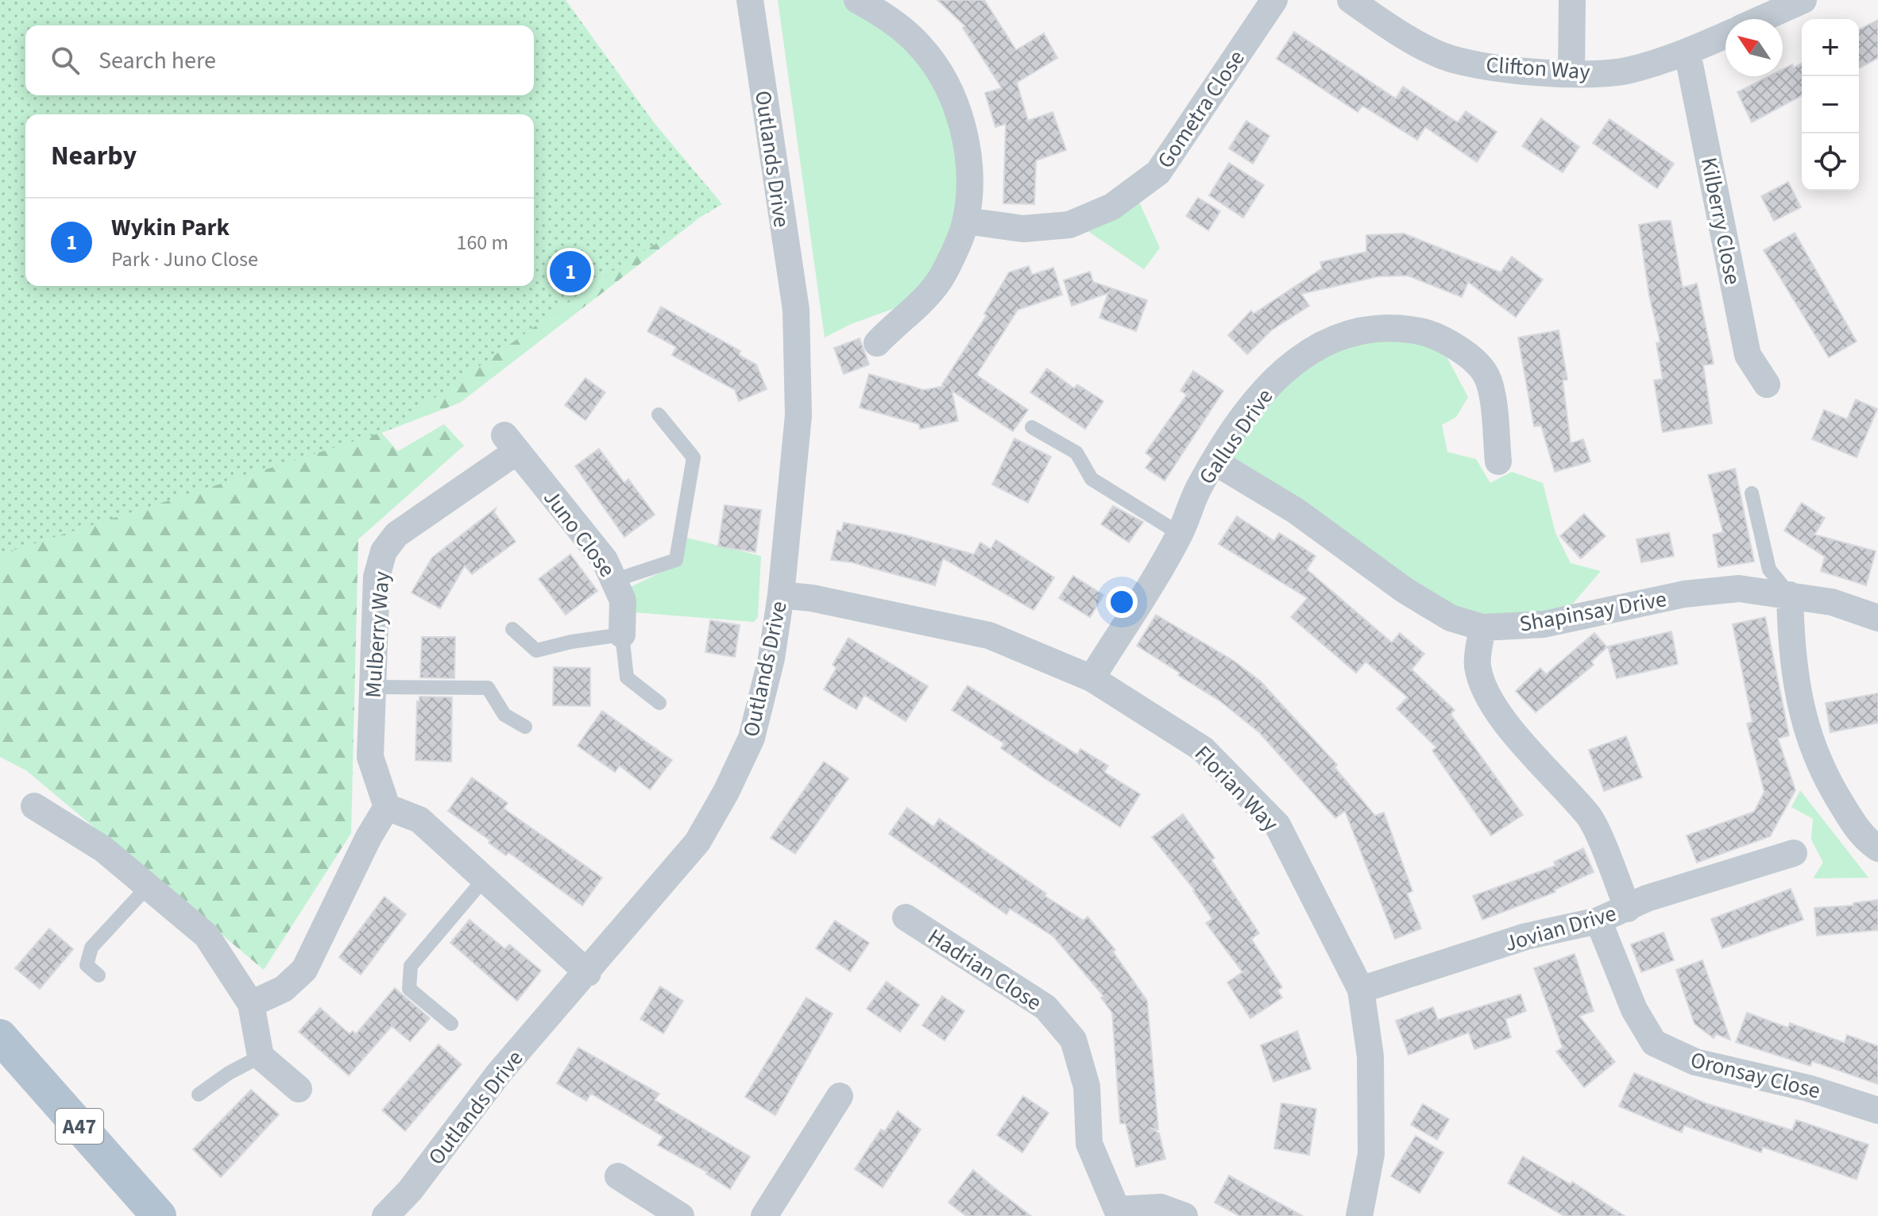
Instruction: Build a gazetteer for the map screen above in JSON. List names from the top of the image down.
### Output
{
  "streets": {
    "main road": ["A47"],
    "street": [
      "Clifton Way",
      "Gometra Close",
      "Outlands Drive",
      "Kilberry Close",
      "Gallus Drive",
      "Juno Close",
      "Shapinsay Drive",
      "Mulberry Way",
      "Florian Way",
      "Jovian Drive",
      "Hadrian Close",
      "Oronsay Close"
    ]
  },
  "crossings": [
    ["Clifton Way", "Kilberry Close"],
    ["Outlands Drive", "Florian Way"],
    ["Gallus Drive", "Shapinsay Drive"],
    ["Gallus Drive", "Florian Way"],
    ["Juno Close", "Mulberry Way"],
    ["Florian Way", "Jovian Drive"],
    ["Jovian Drive", "Oronsay Close"]
  ],
  "north": "top left",
  "page": {
    "map_buttons": ["+", "−"],
    "search": "Search here",
    "heading": "Nearby",
    "list": [
      {
        "mark": "1",
        "name": "Wykin Park",
        "note": "Park · Juno Close",
        "value": "160 m"
      }
    ],
    "pins": "1"
  }
}
